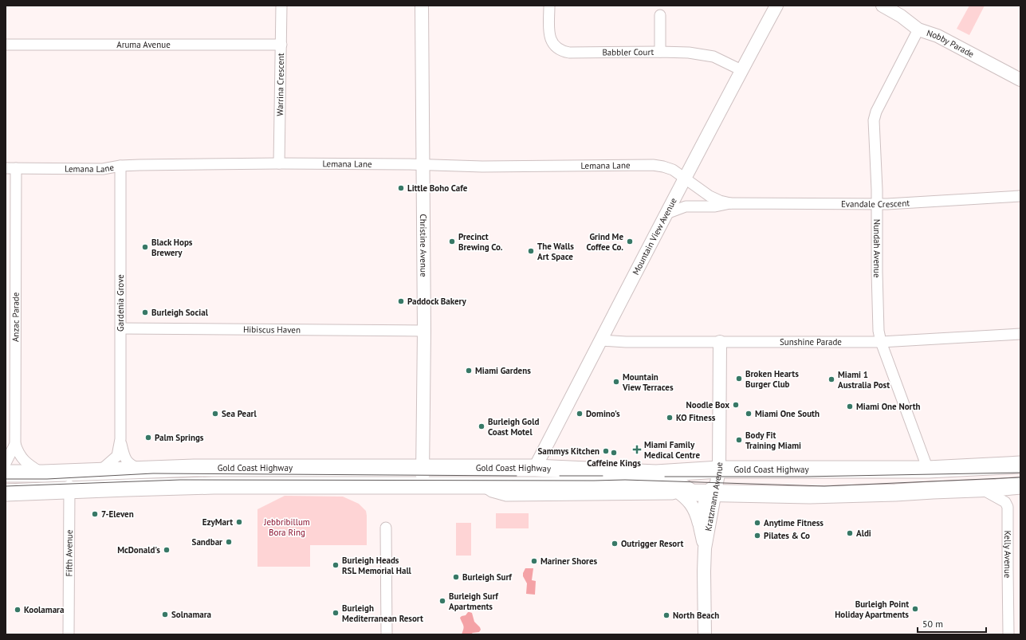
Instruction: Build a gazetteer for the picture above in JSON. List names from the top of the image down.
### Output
{
  "streets": {
    "highway": ["Gold Coast Highway"],
    "street": [
      "Nobby Parade",
      "Aruma Avenue",
      "Babbler Court",
      "Warrina Crescent",
      "Lemana Lane",
      "Evandale Crescent",
      "Mountain View Avenue",
      "Christine Avenue",
      "Nundah Avenue",
      "Gardenia Grove",
      "Anzac Parade",
      "Hibiscus Haven",
      "Sunshine Parade",
      "Kratzmann Avenue",
      "Fifth Avenue",
      "Kelly Avenue"
    ]
  },
  "crossings": [
    ["Nobby Parade", "Nundah Avenue"],
    ["Aruma Avenue", "Warrina Crescent"],
    ["Babbler Court", "Mountain View Avenue"],
    ["Warrina Crescent", "Lemana Lane"],
    ["Lemana Lane", "Evandale Crescent"],
    ["Lemana Lane", "Mountain View Avenue"],
    ["Lemana Lane", "Christine Avenue"],
    ["Lemana Lane", "Gardenia Grove"],
    ["Lemana Lane", "Anzac Parade"],
    ["Evandale Crescent", "Mountain View Avenue"],
    ["Evandale Crescent", "Nundah Avenue"],
    ["Mountain View Avenue", "Sunshine Parade"],
    ["Mountain View Avenue", "Gold Coast Highway"],
    ["Christine Avenue", "Hibiscus Haven"],
    ["Christine Avenue", "Gold Coast Highway"],
    ["Nundah Avenue", "Sunshine Parade"],
    ["Nundah Avenue", "Gold Coast Highway"],
    ["Gardenia Grove", "Hibiscus Haven"],
    ["Gardenia Grove", "Gold Coast Highway"],
    ["Gold Coast Highway", "Kratzmann Avenue"],
    ["Gold Coast Highway", "Fifth Avenue"],
    ["Gold Coast Highway", "Kelly Avenue"]
  ],
  "parks": ["Jebbribillum Bora Ring"],
  "places": {
    "other": [
      "Little Boho Cafe",
      "Precinct Brewing Co.",
      "Grind Me Coffee Co.",
      "Black Hops Brewery",
      "The Walls Art Space",
      "Paddock Bakery",
      "Burleigh Social",
      "Miami Gardens",
      "Broken Hearts Burger Club",
      "Miami 1 Australia Post",
      "Mountain View Terraces",
      "Noodle Box",
      "Miami One North",
      "Sea Pearl",
      "Domino's",
      "Miami One South",
      "KO Fitness",
      "Burleigh Gold Coast Motel",
      "Palm Springs",
      "Body Fit Training Miami",
      "Sammys Kitchen",
      "Caffeine Kings",
      "7-Eleven",
      "EzyMart",
      "Anytime Fitness",
      "Aldi",
      "Pilates & Co",
      "Sandbar",
      "Outrigger Resort",
      "McDonald's",
      "Mariner Shores",
      "Burleigh Heads RSL Memorial Hall",
      "Burleigh Surf",
      "Burleigh Surf Apartments",
      "Burleigh Point Holiday Apartments",
      "Koolamara",
      "Burleigh Mediterranean Resort",
      "Solnamara",
      "North Beach"
    ],
    "health": ["Miami Family Medical Centre"]
  },
  "scale_bar": "50 m"
}
